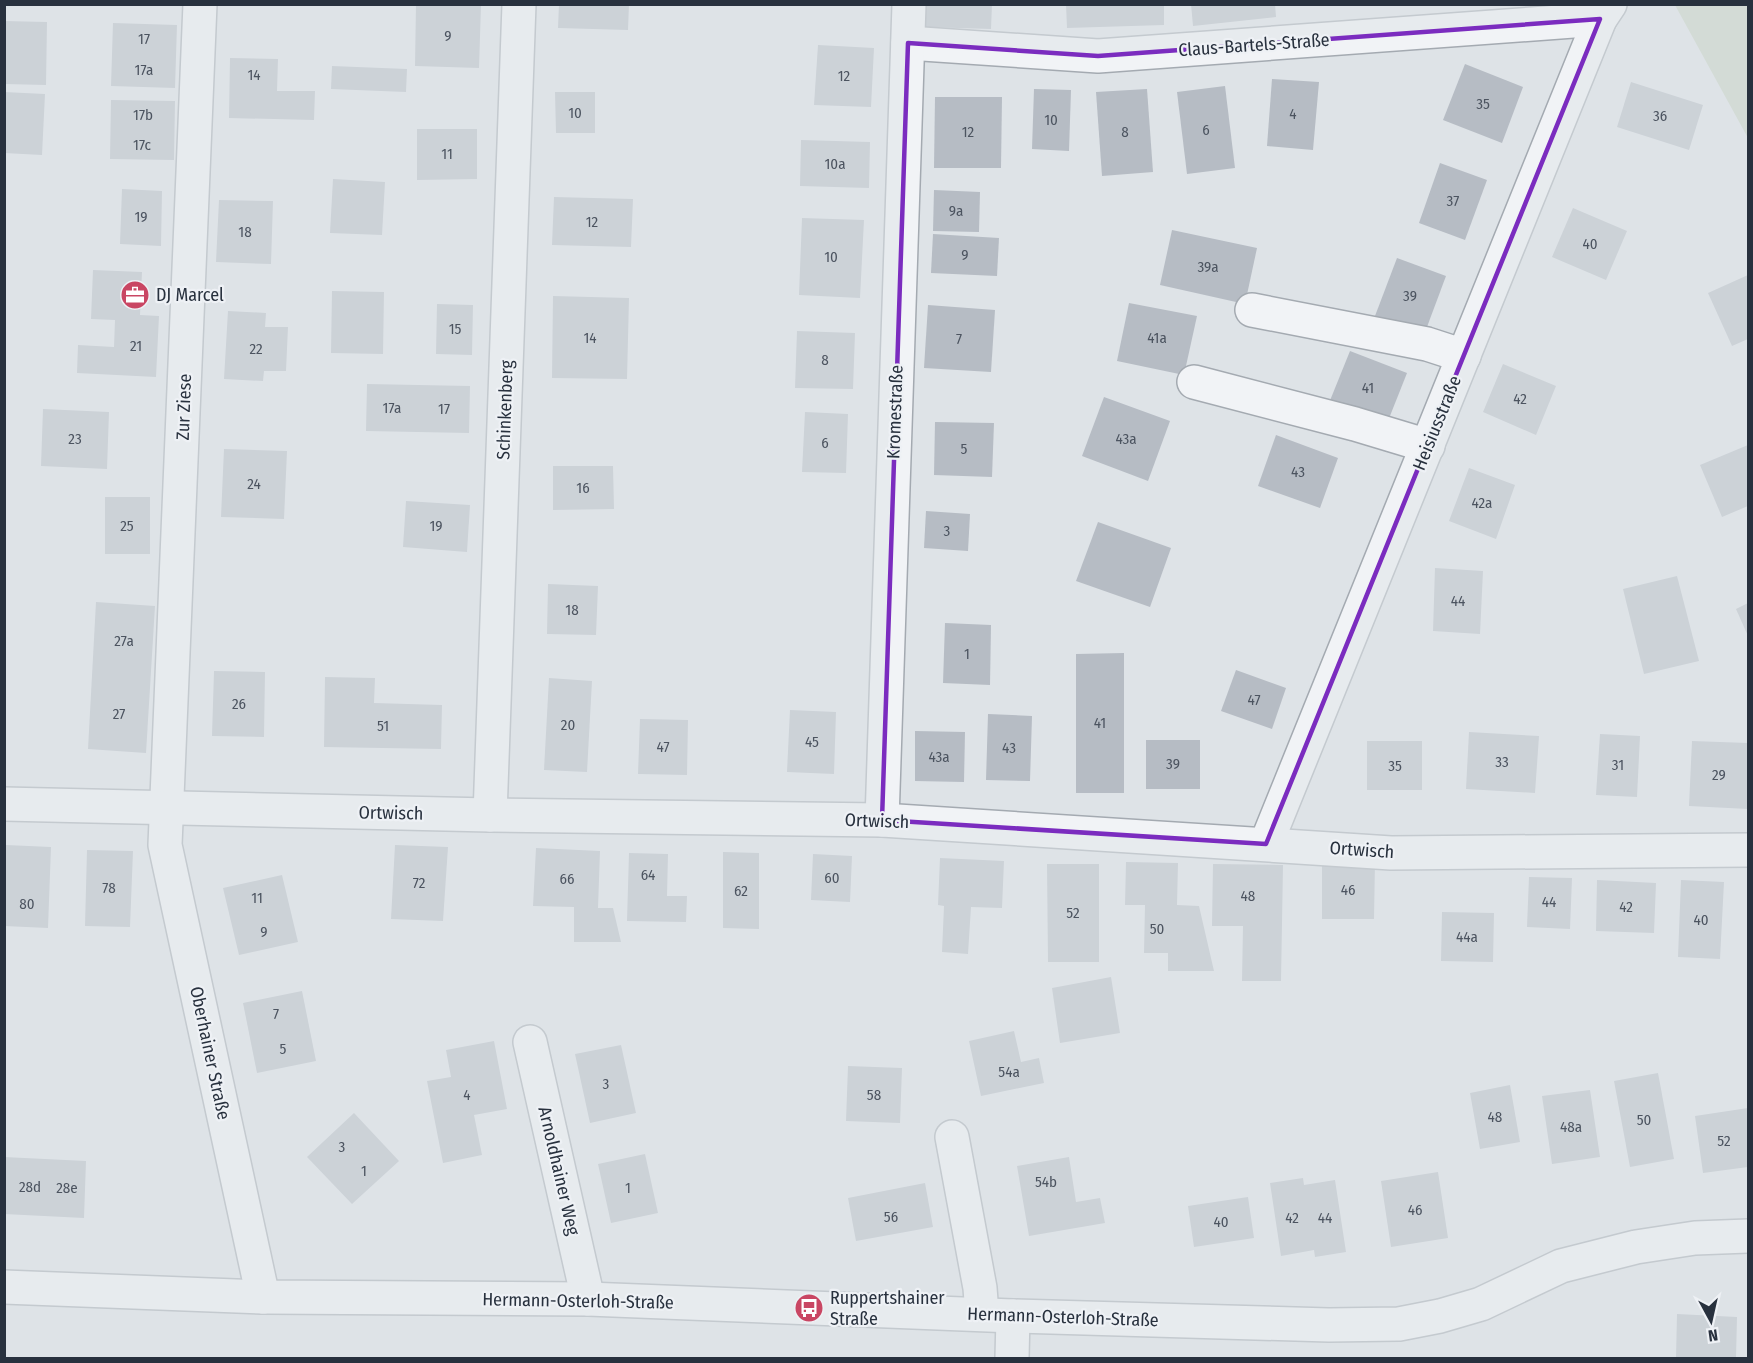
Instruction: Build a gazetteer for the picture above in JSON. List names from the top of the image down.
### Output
{
  "streets": {
    "street": [
      "Claus-Bartels-Straße",
      "Zur Ziese",
      "Schinkenberg",
      "Kromestraße",
      "Heisiusstraße",
      "Ortwisch",
      "Oberhainer Straße",
      "Arnoldhainer Weg",
      "Hermann-Osterloh-Straße"
    ]
  },
  "crossings": [
    ["Claus-Bartels-Straße", "Kromestraße"],
    ["Claus-Bartels-Straße", "Heisiusstraße"],
    ["Zur Ziese", "Ortwisch"],
    ["Zur Ziese", "Oberhainer Straße"],
    ["Schinkenberg", "Ortwisch"],
    ["Kromestraße", "Ortwisch"],
    ["Heisiusstraße", "Ortwisch"],
    ["Ortwisch", "Oberhainer Straße"],
    ["Oberhainer Straße", "Hermann-Osterloh-Straße"],
    ["Arnoldhainer Weg", "Hermann-Osterloh-Straße"]
  ],
  "places": {
    "office": ["DJ Marcel"],
    "bus stop": ["Ruppertshainer Straße"]
  },
  "house_numbers": [
    "9",
    "17",
    "17a",
    "14",
    "12",
    "35",
    "10",
    "4",
    "17b",
    "36",
    "10",
    "6",
    "12",
    "8",
    "17c",
    "11",
    "10a",
    "37",
    "9a",
    "19",
    "12",
    "18",
    "40",
    "9",
    "10",
    "39a",
    "39",
    "15",
    "14",
    "41a",
    "7",
    "21",
    "22",
    "8",
    "41",
    "42",
    "17a",
    "17",
    "23",
    "43a",
    "6",
    "5",
    "43",
    "24",
    "16",
    "42a",
    "25",
    "19",
    "3",
    "44",
    "18",
    "27a",
    "1",
    "47",
    "26",
    "27",
    "41",
    "20",
    "51",
    "45",
    "47",
    "43",
    "43a",
    "33",
    "39",
    "31",
    "35",
    "29",
    "64",
    "60",
    "66",
    "72",
    "78",
    "46",
    "62",
    "48",
    "11",
    "44",
    "80",
    "42",
    "52",
    "40",
    "50",
    "9",
    "44a",
    "7",
    "5",
    "54a",
    "3",
    "4",
    "58",
    "48",
    "50",
    "48a",
    "52",
    "3",
    "1",
    "54b",
    "28d",
    "28e",
    "1",
    "46",
    "56",
    "42",
    "44",
    "40"
  ],
  "north": "bottom"
}
